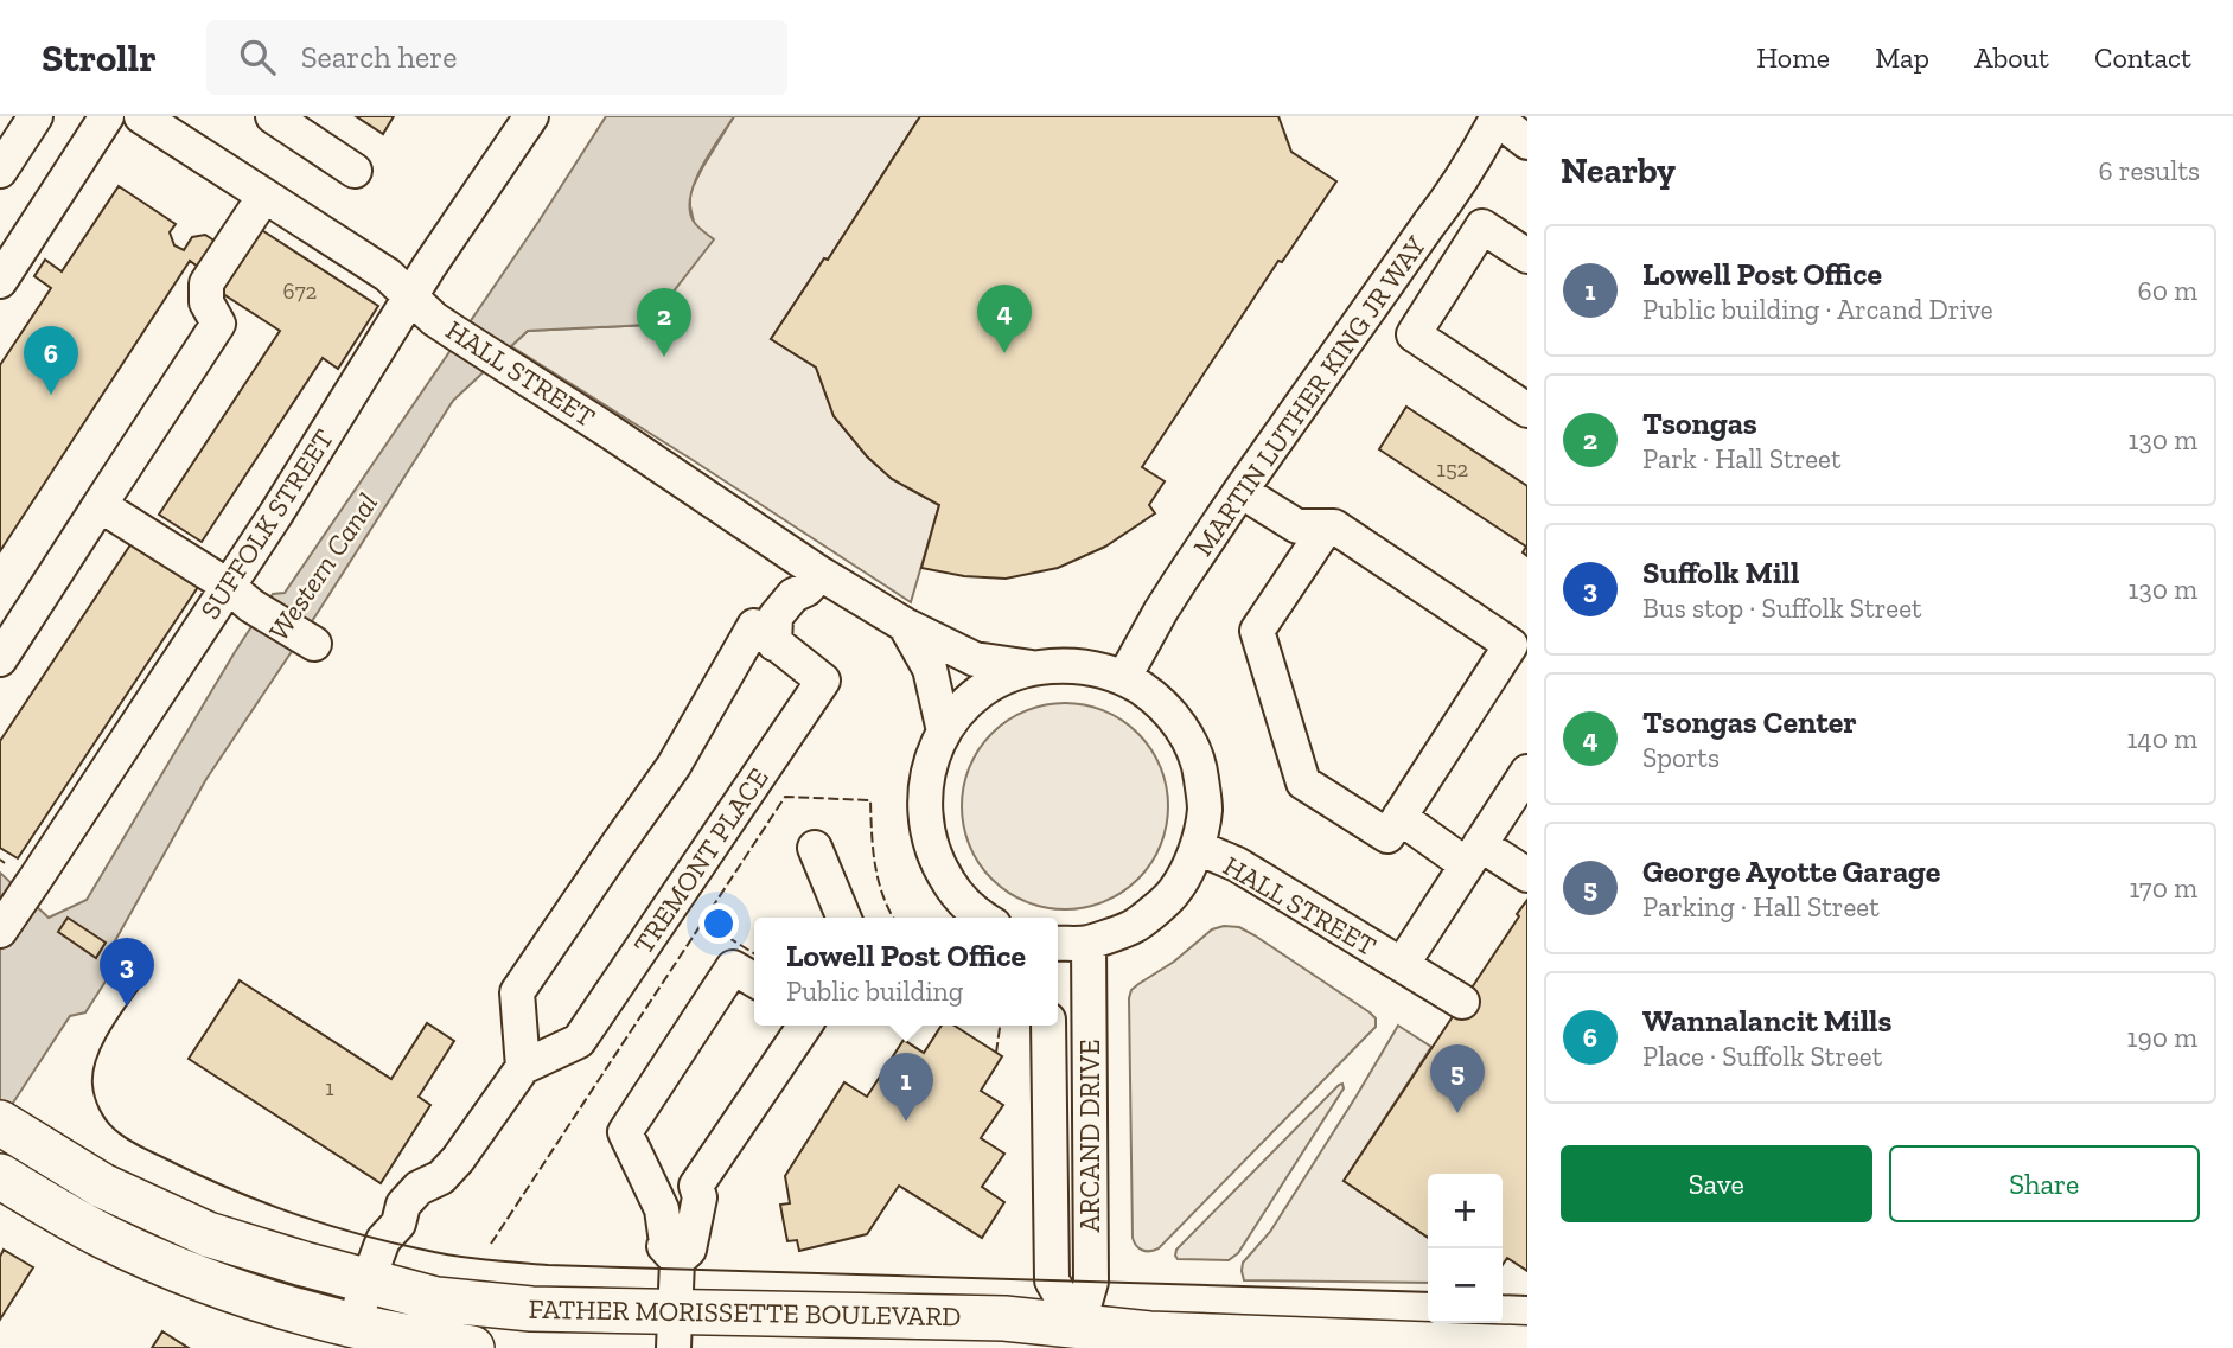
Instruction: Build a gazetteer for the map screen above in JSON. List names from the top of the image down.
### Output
{
  "streets": {
    "main road": ["FATHER MORISSETTE BOULEVARD"],
    "street": [
      "HALL STREET",
      "MARTIN LUTHER KING JR WAY",
      "SUFFOLK STREET",
      "TREMONT PLACE",
      "ARCAND DRIVE"
    ]
  },
  "crossings": [
    ["HALL STREET", "SUFFOLK STREET"],
    ["TREMONT PLACE", "FATHER MORISSETTE BOULEVARD"],
    ["ARCAND DRIVE", "FATHER MORISSETTE BOULEVARD"]
  ],
  "water": ["Western Canal"],
  "house_numbers": ["672", "152", "1"],
  "page": {
    "header": "Strollr",
    "search": "Search here",
    "nav": [
      "Home",
      "Map",
      "About",
      "Contact"
    ],
    "heading": ["Nearby", "6 results"],
    "list": [
      {
        "mark": "1",
        "name": "Lowell Post Office",
        "note": "Public building · Arcand Drive",
        "value": "60 m"
      },
      {
        "mark": "2",
        "name": "Tsongas",
        "note": "Park · Hall Street",
        "value": "130 m"
      },
      {
        "mark": "3",
        "name": "Suffolk Mill",
        "note": "Bus stop · Suffolk Street",
        "value": "130 m"
      },
      {
        "mark": "4",
        "name": "Tsongas Center",
        "note": "Sports",
        "value": "140 m"
      },
      {
        "mark": "5",
        "name": "George Ayotte Garage",
        "note": "Parking · Hall Street",
        "value": "170 m"
      },
      {
        "mark": "6",
        "name": "Wannalancit Mills",
        "note": "Place · Suffolk Street",
        "value": "190 m"
      }
    ],
    "pins": [
      "4",
      "2",
      "6",
      "3",
      "5",
      "1"
    ],
    "popup": ["Lowell Post Office", "Public building"],
    "buttons": ["Save", "Share"],
    "map_buttons": ["+", "−"]
  }
}
